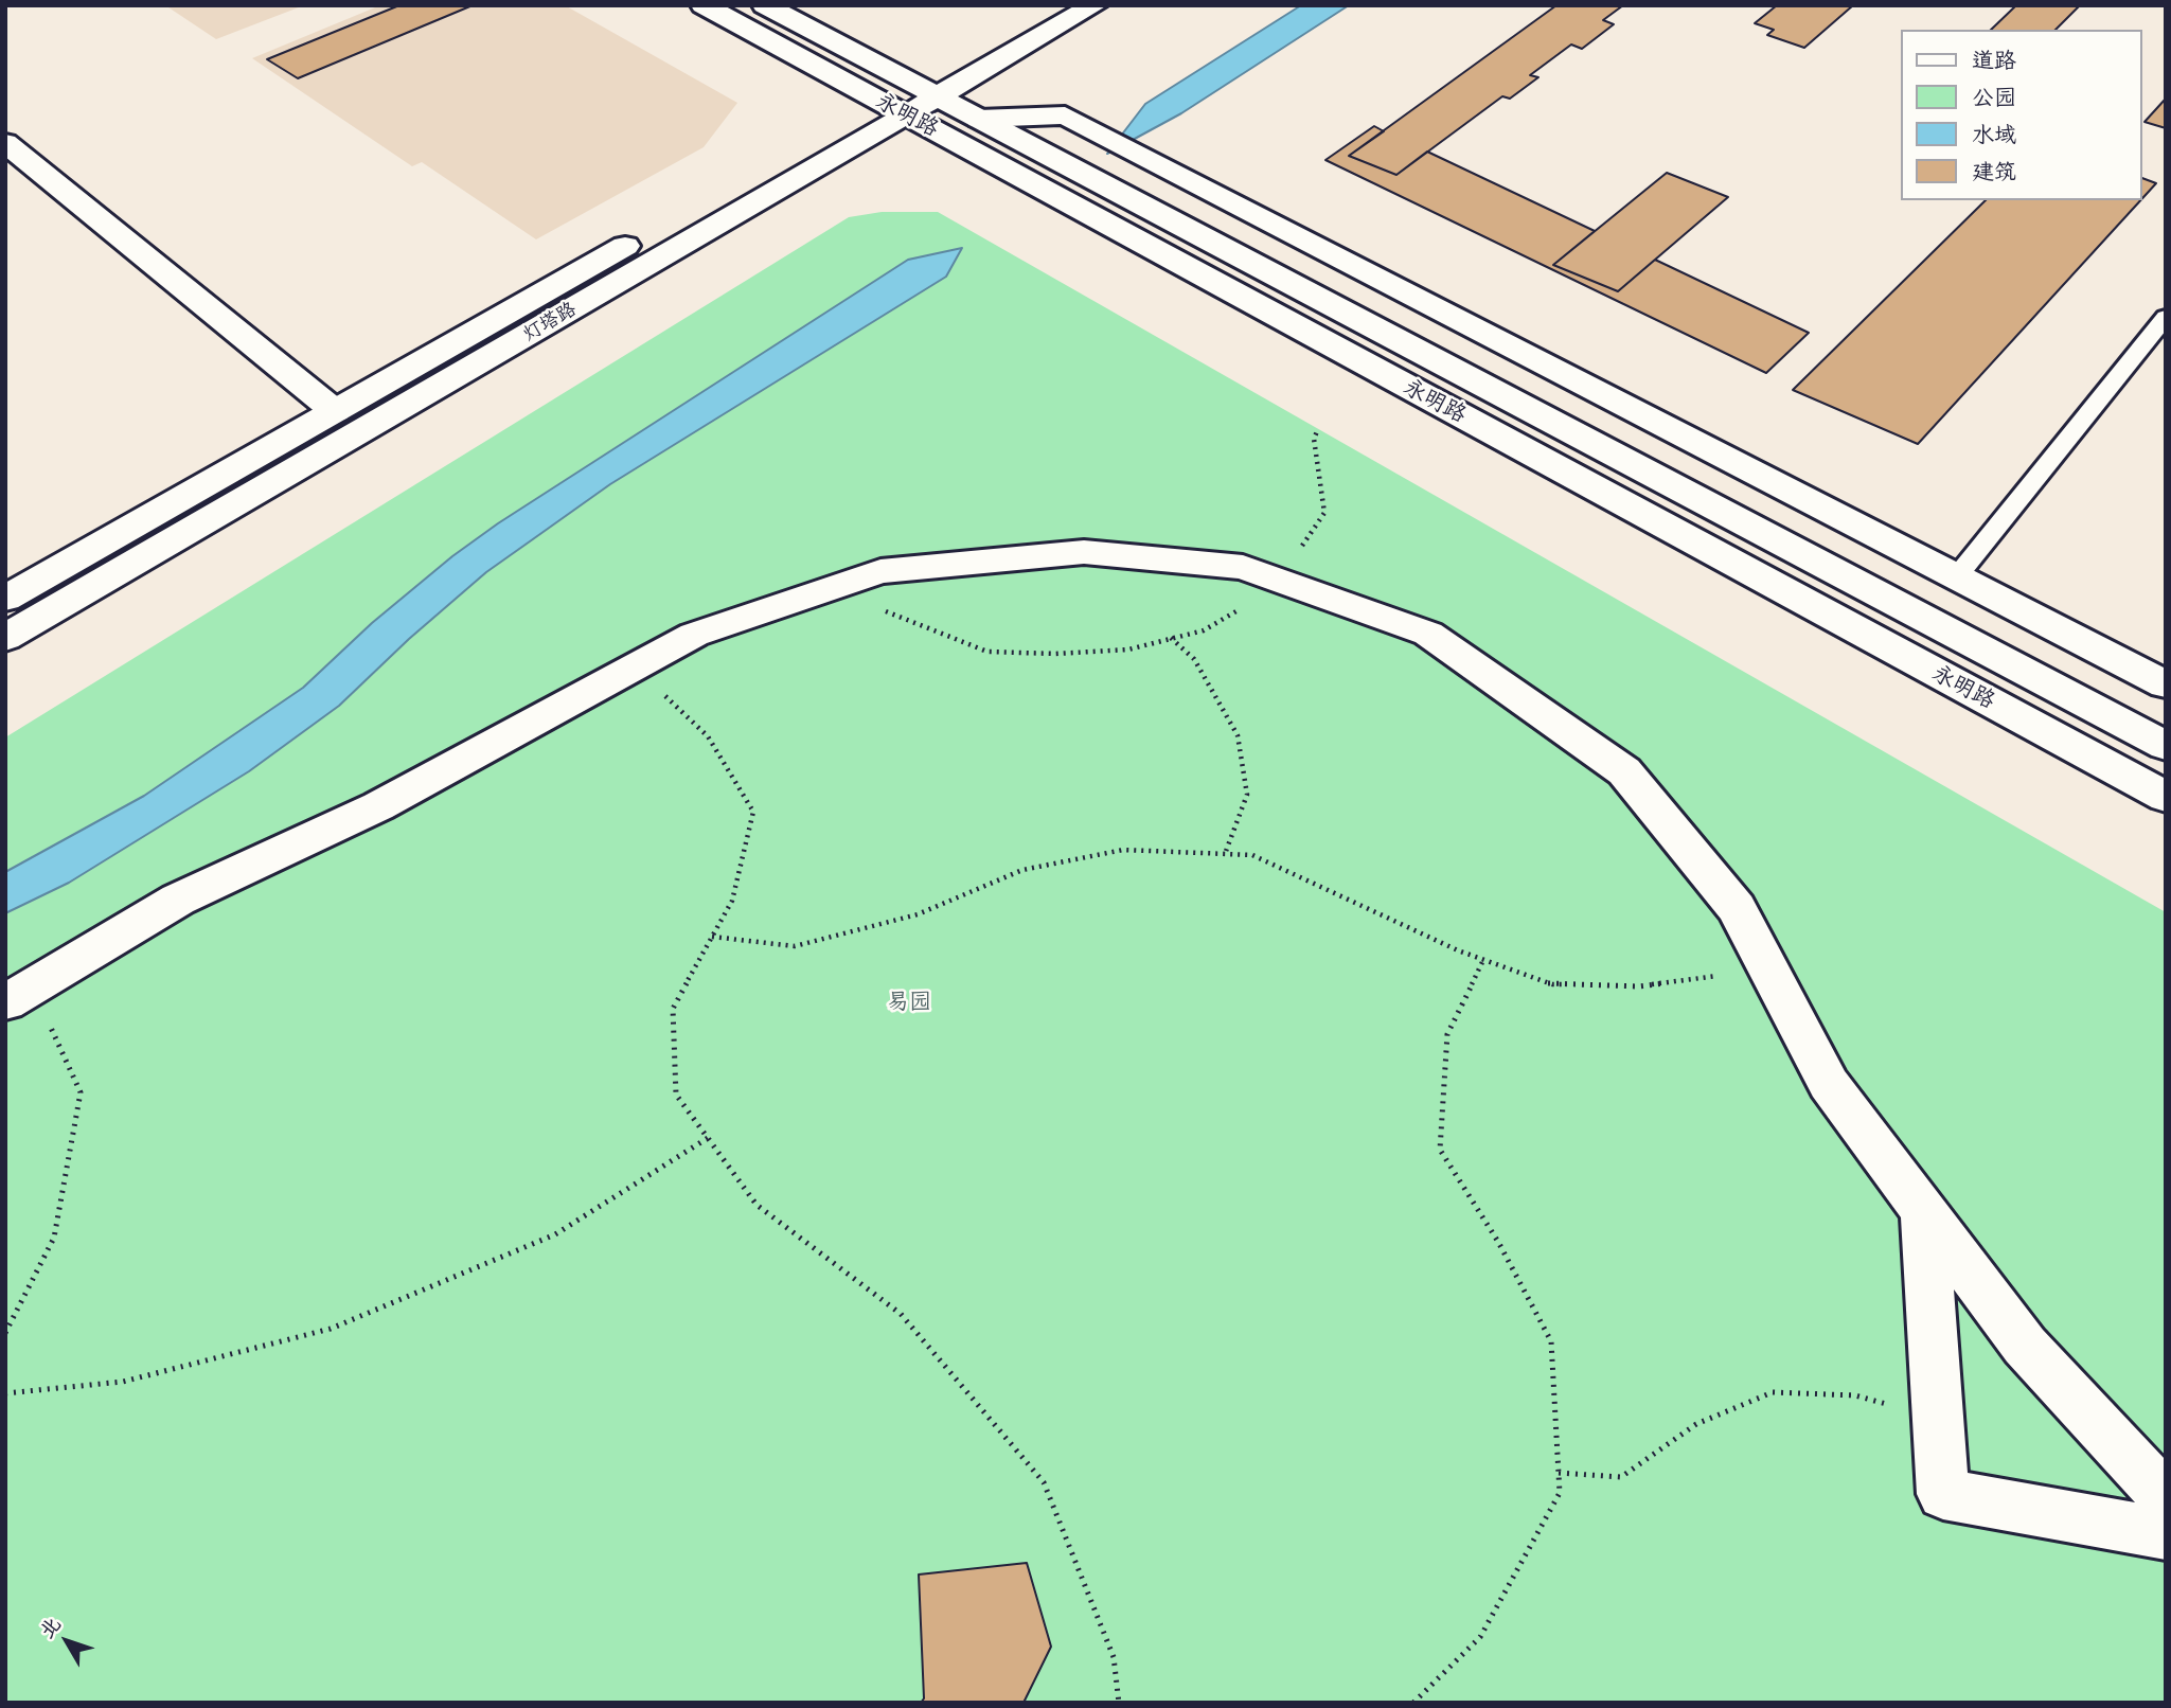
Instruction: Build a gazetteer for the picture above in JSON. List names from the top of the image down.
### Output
{
  "streets": {
    "street": ["永明路", "灯塔路"]
  },
  "crossings": [
    ["永明路", "灯塔路"]
  ],
  "parks": ["易园"],
  "legend": [
    "道路",
    "公园",
    "水域",
    "建筑"
  ],
  "north": "top left"
}
